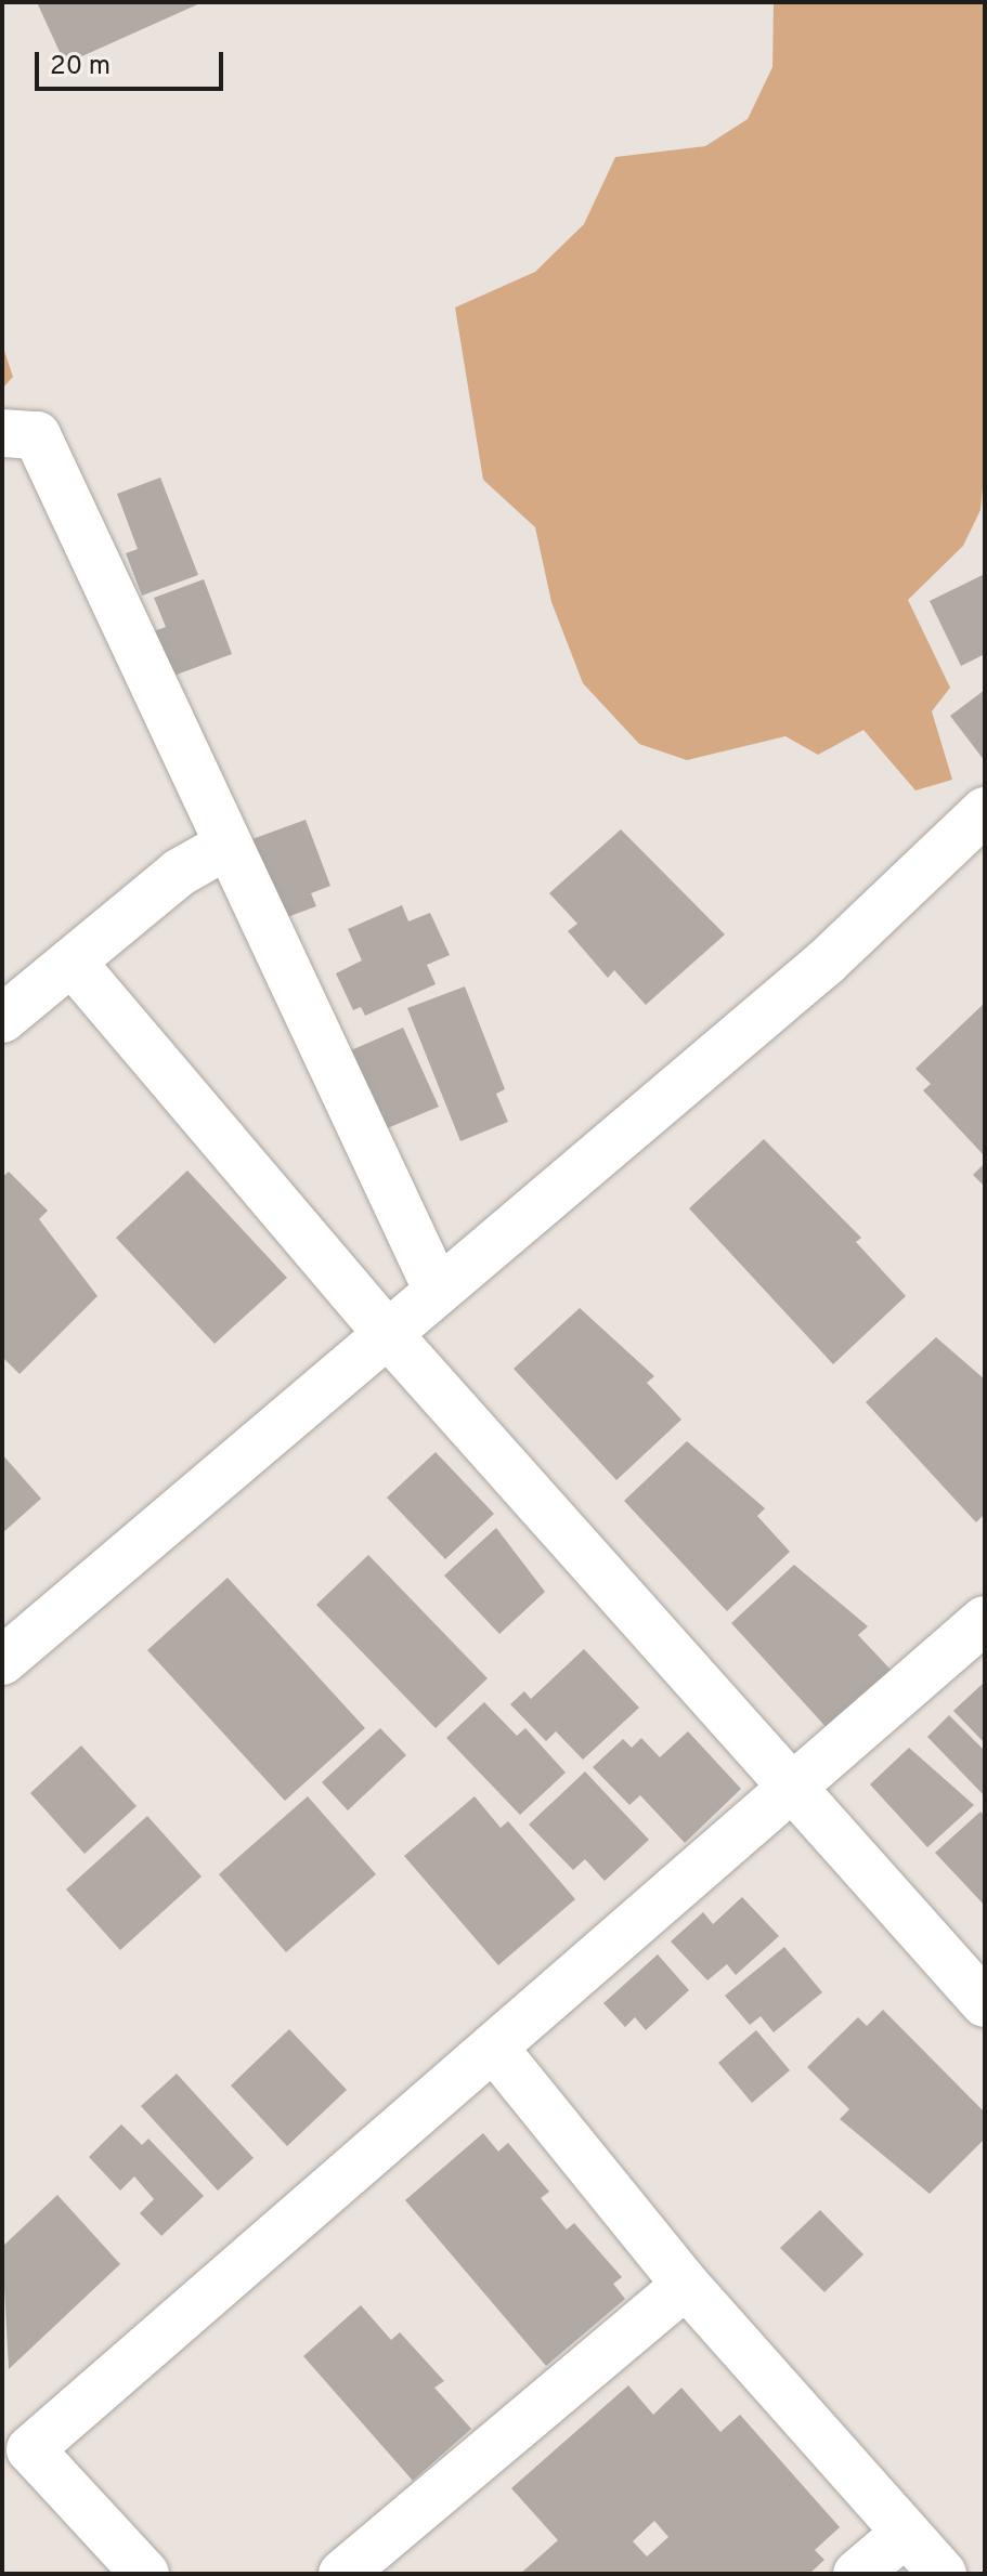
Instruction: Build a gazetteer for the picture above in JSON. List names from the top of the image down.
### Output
{
  "scale_bar": "20 m"
}
